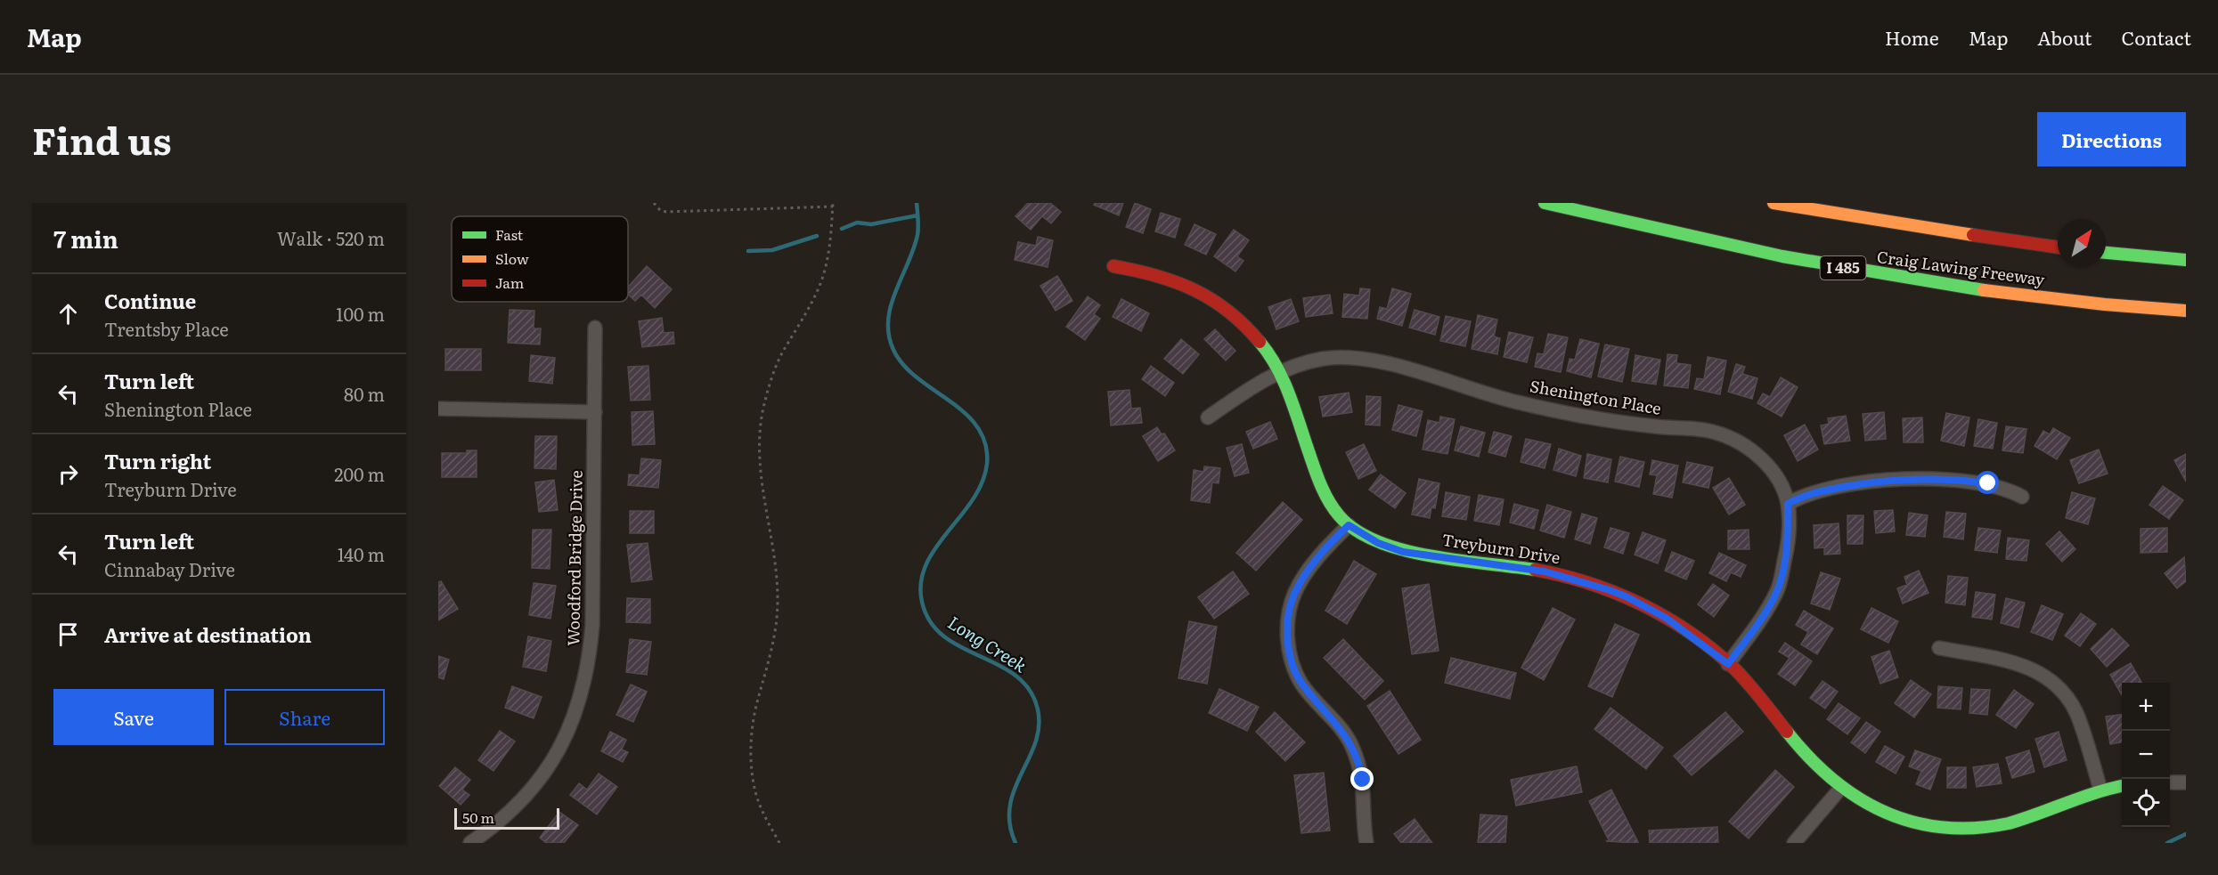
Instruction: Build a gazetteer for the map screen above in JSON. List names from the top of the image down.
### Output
{
  "streets": {
    "main road": ["I 485", "Craig Lawing Freeway", "Treyburn Drive"],
    "street": ["Shenington Place", "Woodford Bridge Drive"]
  },
  "crossings": [
    ["Shenington Place", "Treyburn Drive"]
  ],
  "water": ["Long Creek"],
  "legend": ["Fast", "Slow", "Jam"],
  "scale_bar": "50 m",
  "north": "top right",
  "page": {
    "header": "Map",
    "nav": [
      "Home",
      "Map",
      "About",
      "Contact"
    ],
    "title": "Find us",
    "buttons": [
      "Directions",
      ["Save", "Share"]
    ],
    "heading": ["7 min", "Walk · 520 m"],
    "list": [
      ["Continue", "Trentsby Place", "100 m"],
      ["Turn left", "Shenington Place", "80 m"],
      ["Turn right", "Treyburn Drive", "200 m"],
      ["Turn left", "Cinnabay Drive", "140 m"],
      "Arrive at destination"
    ],
    "map_buttons": ["+", "−"],
    "scale": "50 m"
  }
}
